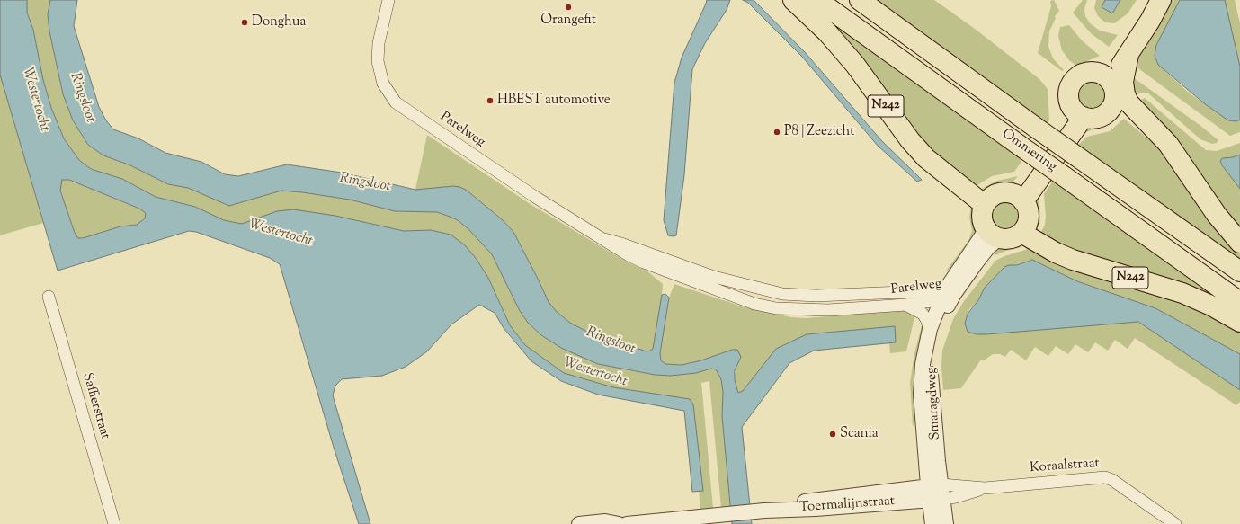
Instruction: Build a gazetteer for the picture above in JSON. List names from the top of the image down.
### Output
{
  "streets": {
    "highway": ["N242", "Ommering"],
    "street": [
      "Parelweg",
      "Smaragdweg",
      "Saffierstraat",
      "Koraalstraat",
      "Toermalijnstraat"
    ]
  },
  "crossings": [
    ["N242", "Smaragdweg"],
    ["Parelweg", "Smaragdweg"],
    ["Smaragdweg", "Koraalstraat"],
    ["Smaragdweg", "Toermalijnstraat"],
    ["Koraalstraat", "Toermalijnstraat"]
  ],
  "water": ["Ringsloot", "Westertocht"],
  "places": [
    "Orangefit",
    "Donghua",
    "HBEST automotive",
    "P8 | Zeezicht",
    "Scania"
  ]
}
